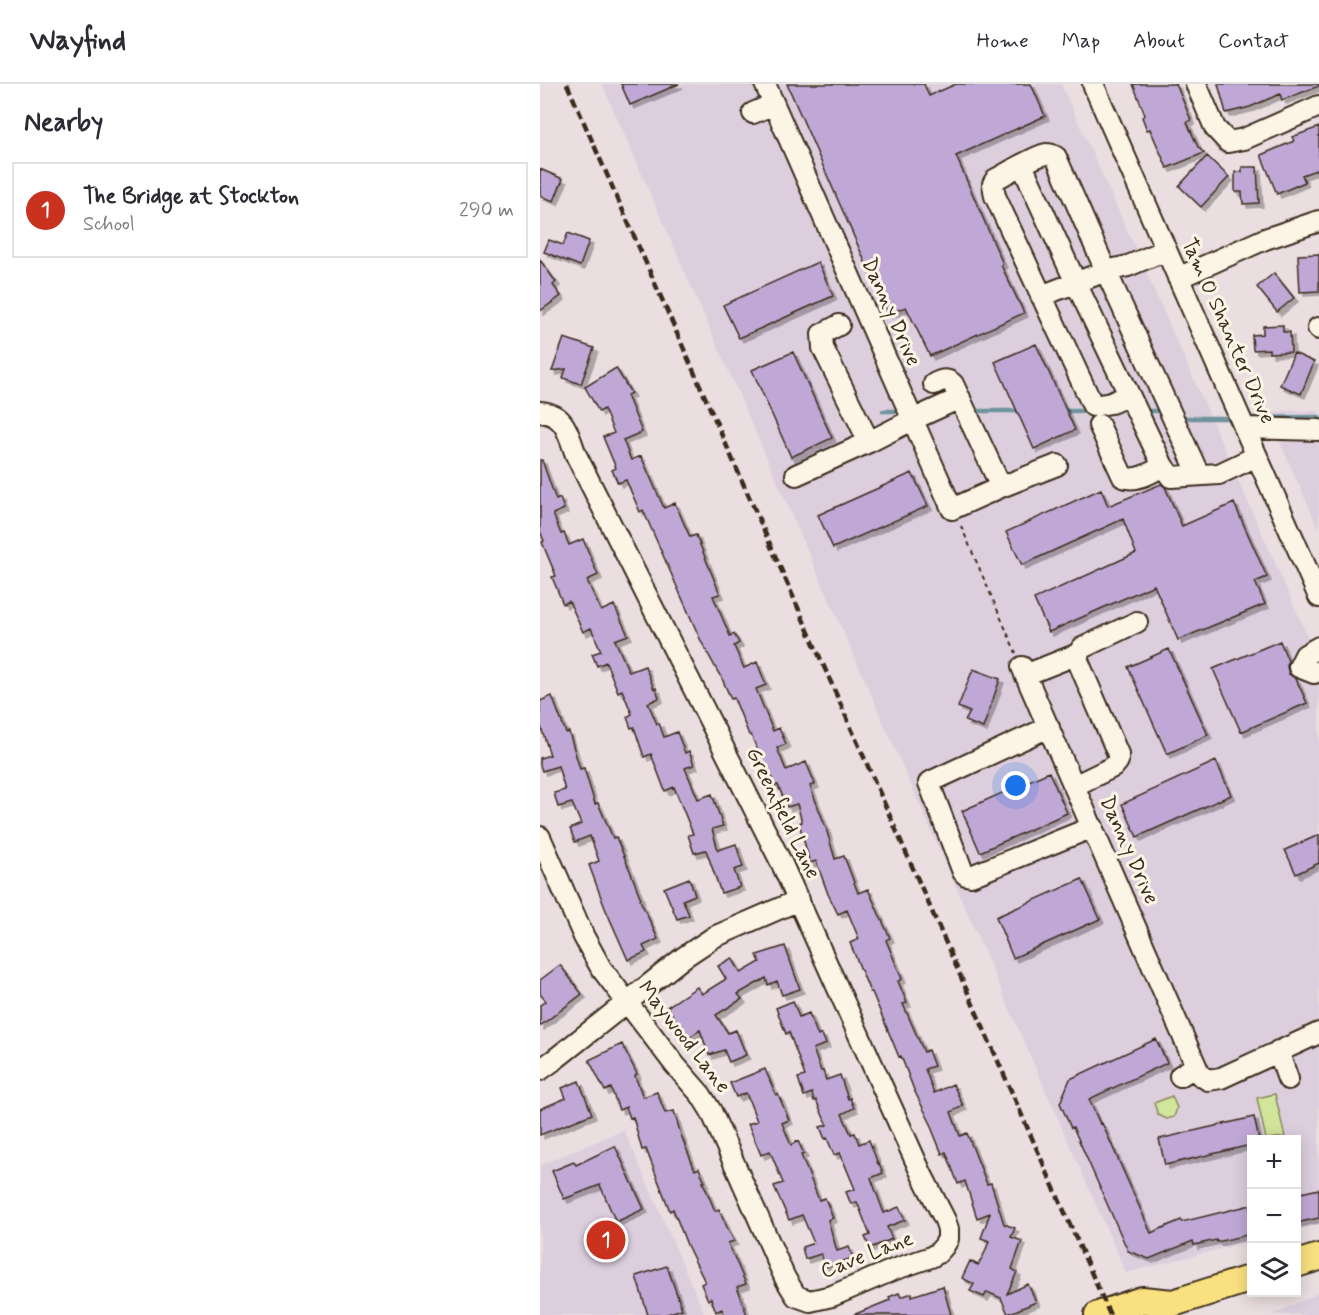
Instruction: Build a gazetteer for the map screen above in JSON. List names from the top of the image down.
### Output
{
  "streets": {
    "street": [
      "Danny Drive",
      "Tam O Shanter Drive",
      "Greenfield Lane",
      "Maywood Lane",
      "Cave Lane"
    ]
  },
  "crossings": [
    ["Greenfield Lane", "Cave Lane"],
    ["Maywood Lane", "Cave Lane"]
  ],
  "page": {
    "header": "Wayfind",
    "nav": [
      "Home",
      "Map",
      "About",
      "Contact"
    ],
    "heading": "Nearby",
    "list": [
      {
        "mark": "1",
        "name": "The Bridge at Stockton",
        "note": "School",
        "value": "290 m"
      }
    ],
    "map_buttons": ["+", "−"],
    "pins": "1"
  }
}
